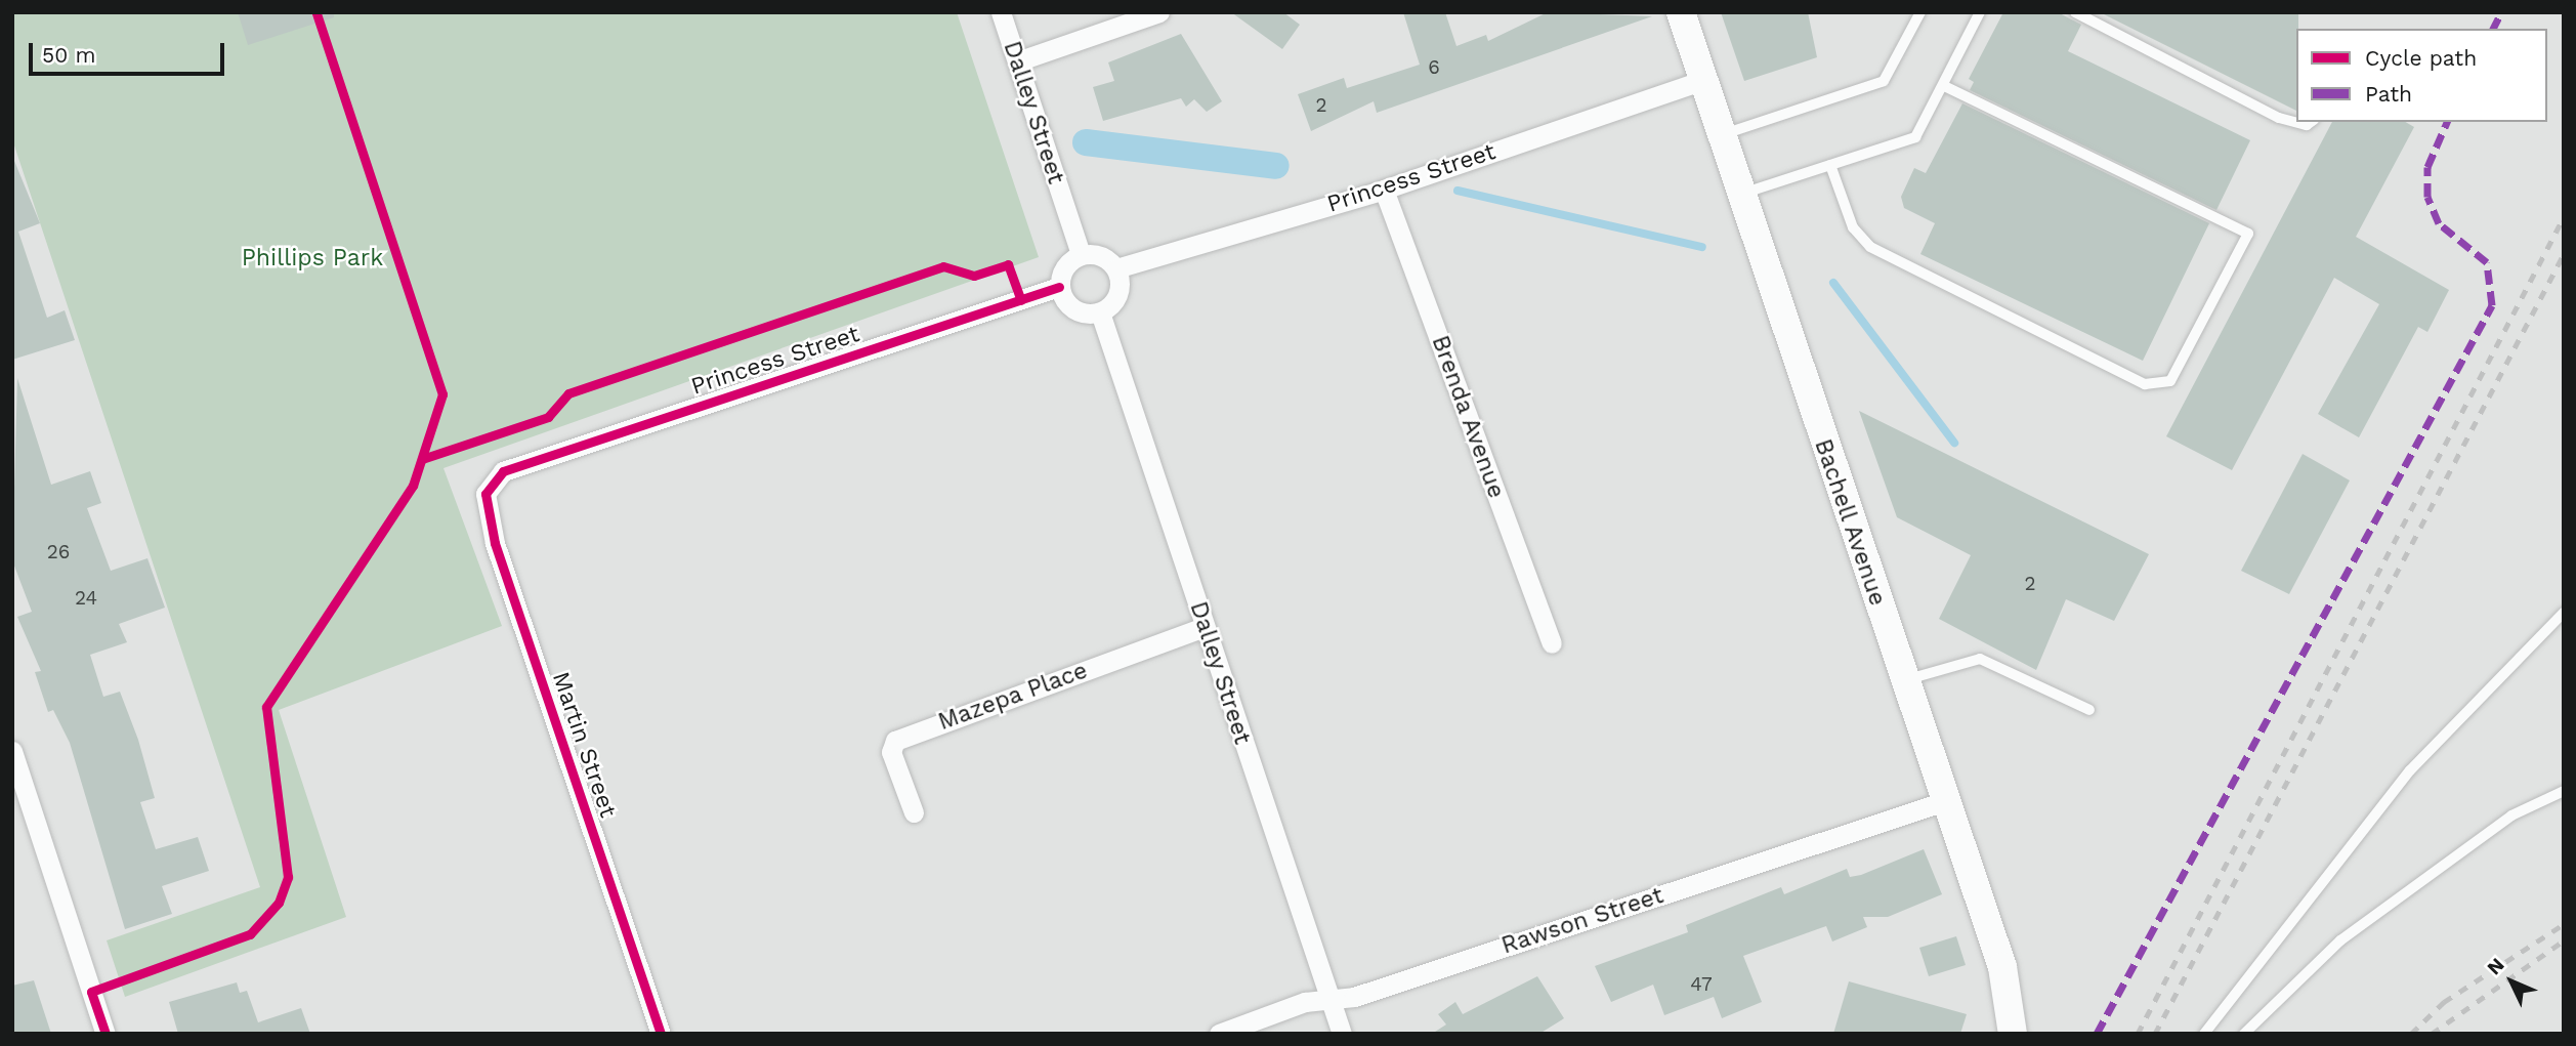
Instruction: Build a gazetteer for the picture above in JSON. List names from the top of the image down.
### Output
{
  "streets": {
    "main road": ["Bachell Avenue"],
    "street": [
      "Dalley Street",
      "Princess Street",
      "Brenda Avenue",
      "Mazepa Place",
      "Martin Street",
      "Rawson Street"
    ]
  },
  "crossings": [
    ["Dalley Street", "Princess Street"],
    ["Dalley Street", "Mazepa Place"],
    ["Dalley Street", "Rawson Street"],
    ["Princess Street", "Brenda Avenue"],
    ["Princess Street", "Bachell Avenue"],
    ["Princess Street", "Martin Street"],
    ["Bachell Avenue", "Rawson Street"]
  ],
  "parks": ["Phillips Park"],
  "house_numbers": [
    "6",
    "2",
    "26",
    "2",
    "24",
    "47"
  ],
  "legend": ["Cycle path", "Path"],
  "scale_bar": "50 m",
  "north": "top left"
}
